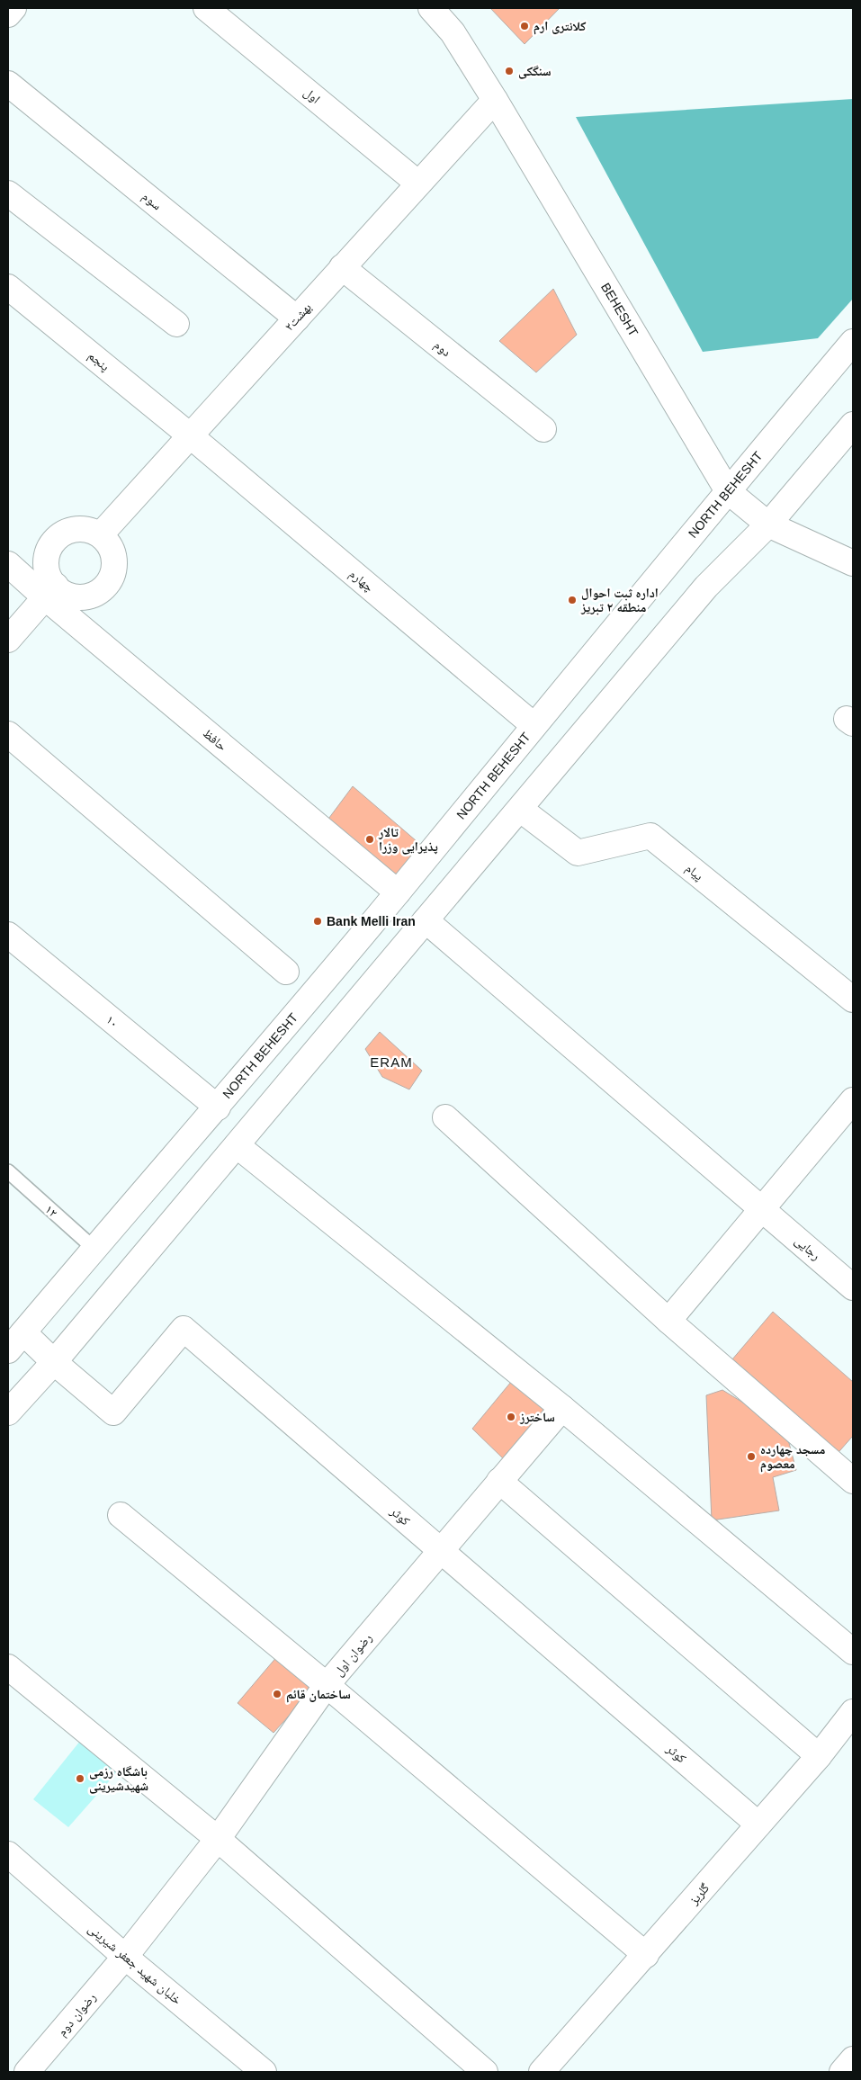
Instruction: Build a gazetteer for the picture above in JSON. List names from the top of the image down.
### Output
{
  "streets": {
    "street": [
      "اول",
      "سوم",
      "BEHESHT",
      "بهشت۲",
      "دوم",
      "پنجم",
      "NORTH BEHESHT",
      "چهارم",
      "حافظ",
      "پیام",
      "۱۰",
      "رجایی",
      "کوثر",
      "رضوان اول",
      "گلریز",
      "خلبان شهید جعفر شیرینی",
      "رضوان دوم"
    ],
    "lane": ["۱۲"]
  },
  "crossings": [
    ["اول", "بهشت۲"],
    ["سوم", "بهشت۲"],
    ["BEHESHT", "بهشت۲"],
    ["BEHESHT", "NORTH BEHESHT"],
    ["بهشت۲", "دوم"],
    ["بهشت۲", "پنجم"],
    ["بهشت۲", "چهارم"],
    ["بهشت۲", "حافظ"],
    ["پنجم", "چهارم"],
    ["NORTH BEHESHT", "چهارم"],
    ["NORTH BEHESHT", "حافظ"],
    ["NORTH BEHESHT", "۱۰"],
    ["NORTH BEHESHT", "۱۲"],
    ["کوثر", "رضوان اول"],
    ["کوثر", "گلریز"],
    ["رضوان اول", "خلبان شهید جعفر شیرینی"],
    ["رضوان اول", "رضوان دوم"],
    ["خلبان شهید جعفر شیرینی", "رضوان دوم"]
  ],
  "districts": ["ERAM"],
  "places": [
    "کلانتری ارم",
    "سنگکی",
    "اداره ثبت احوال منطقه ۲ تبریز",
    "تالار پذیرایی وزرا",
    "Bank Melli Iran",
    "ساخترز",
    "مسجد چهارده معصوم",
    "ساختمان قائم",
    "باشگاه رزمی شهیدشیرینی"
  ]
}
